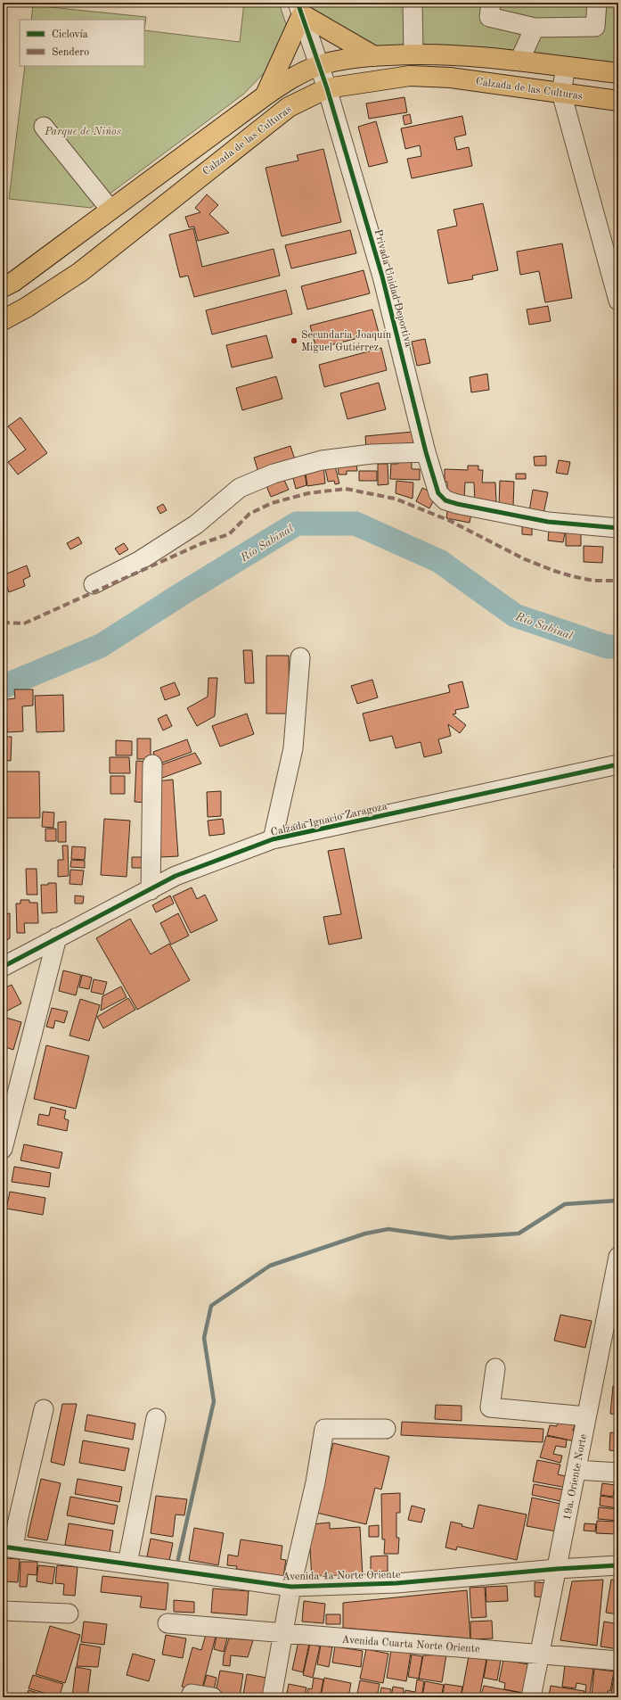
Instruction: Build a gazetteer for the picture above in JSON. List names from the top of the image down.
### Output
{
  "streets": {
    "main road": ["Calzada de las Culturas"],
    "street": [
      "Privada Unidad Deportiva",
      "Calzada Ignacio Zaragoza",
      "19a. Oriente Norte",
      "Avenida 4a Norte Oriente",
      "Avenida Cuarta Norte Oriente"
    ]
  },
  "crossings": [
    ["Calzada de las Culturas", "Privada Unidad Deportiva"],
    ["19a. Oriente Norte", "Avenida 4a Norte Oriente"],
    ["19a. Oriente Norte", "Avenida Cuarta Norte Oriente"]
  ],
  "water": ["Río Sabinal"],
  "parks": ["Parque de Niños"],
  "places": ["Secundaria Joaquín Miguel Gutiérrez"],
  "legend": ["Ciclovía", "Sendero"]
}
